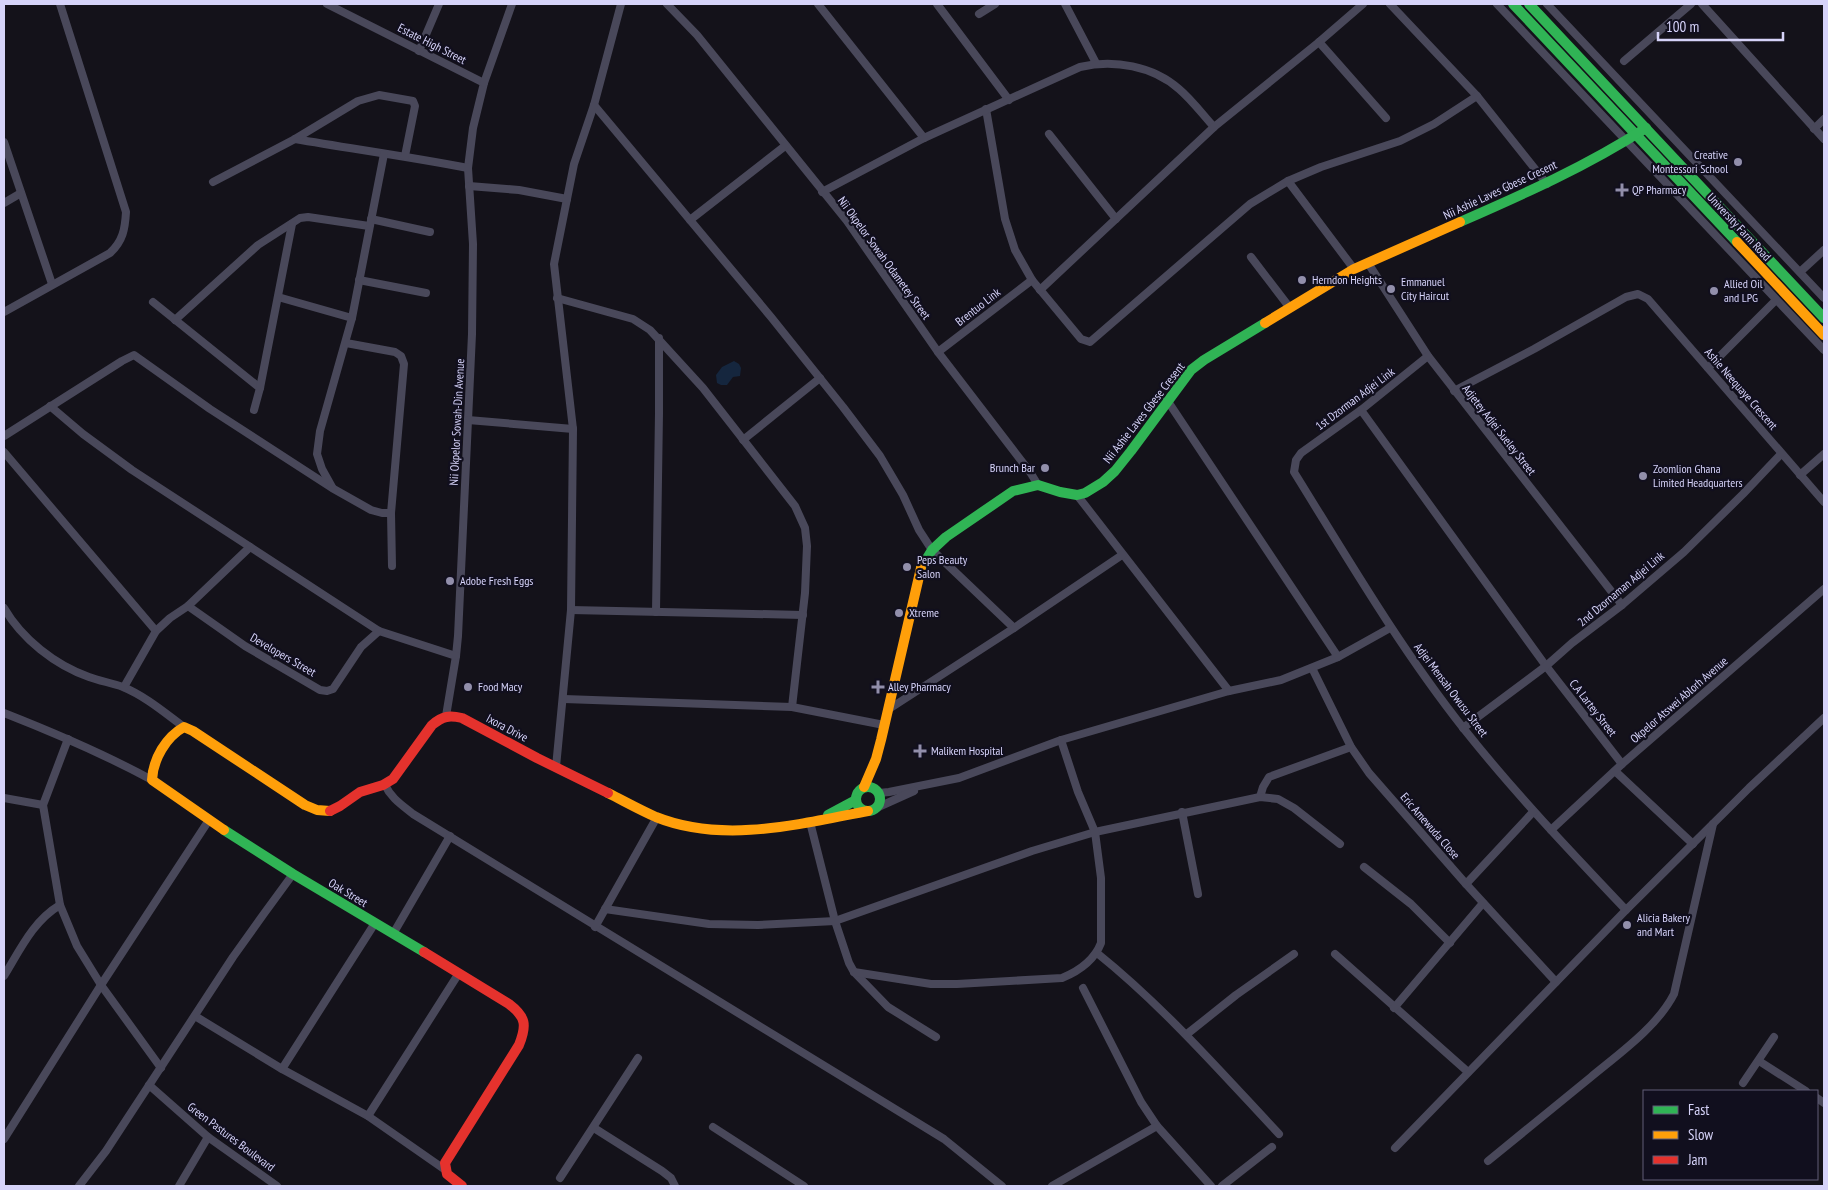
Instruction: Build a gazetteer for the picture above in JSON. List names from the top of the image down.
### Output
{
  "streets": {
    "street": [
      "Estate High Street",
      "Nii Ashie Laves Gbese Cresent",
      "University Farm Road",
      "Nii Okpelor Sowah Odametey Street",
      "Brentuo Link",
      "Ashie Neequaye Crescent",
      "1st Dzorman Adjei Link",
      "Nii Okpelor Sowah-Din Avenue",
      "Adjetey Adjei Sueley Street",
      "2nd Dzornaman Adjei Link",
      "Developers Street",
      "Adjei Mensah Owusu Street",
      "Okpelor Atswei Ablorh Avenue",
      "C.A Lartey Street",
      "Ixora Drive",
      "Eric Amewuda Close",
      "Oak Street",
      "Green Pastures Boulevard"
    ]
  },
  "crossings": [
    ["Estate High Street", "Nii Okpelor Sowah-Din Avenue"],
    ["Nii Ashie Laves Gbese Cresent", "University Farm Road"],
    ["Nii Ashie Laves Gbese Cresent", "Adjetey Adjei Sueley Street"],
    ["Nii Okpelor Sowah Odametey Street", "Brentuo Link"],
    ["Ashie Neequaye Crescent", "Adjetey Adjei Sueley Street"],
    ["Ashie Neequaye Crescent", "2nd Dzornaman Adjei Link"],
    ["1st Dzorman Adjei Link", "Adjetey Adjei Sueley Street"],
    ["1st Dzorman Adjei Link", "Adjei Mensah Owusu Street"],
    ["1st Dzorman Adjei Link", "C.A Lartey Street"],
    ["Nii Okpelor Sowah-Din Avenue", "Ixora Drive"],
    ["Adjetey Adjei Sueley Street", "2nd Dzornaman Adjei Link"],
    ["2nd Dzornaman Adjei Link", "Adjei Mensah Owusu Street"],
    ["2nd Dzornaman Adjei Link", "C.A Lartey Street"],
    ["Adjei Mensah Owusu Street", "Okpelor Atswei Ablorh Avenue"],
    ["Okpelor Atswei Ablorh Avenue", "C.A Lartey Street"]
  ],
  "places": {
    "other": [
      "Creative Montessori School",
      "Herndon Heights",
      "Emmanuel City Haircut",
      "Allied Oil and LPG",
      "Brunch Bar",
      "Zoomlion Ghana Limited Headquarters",
      "Peps Beauty Salon",
      "Adobe Fresh Eggs",
      "Xtreme",
      "Food Macy",
      "Alicia Bakery and Mart"
    ],
    "health": ["QP Pharmacy", "Alley Pharmacy", "Malikem Hospital"]
  },
  "legend": ["Fast", "Slow", "Jam"],
  "scale_bar": "100 m"
}
